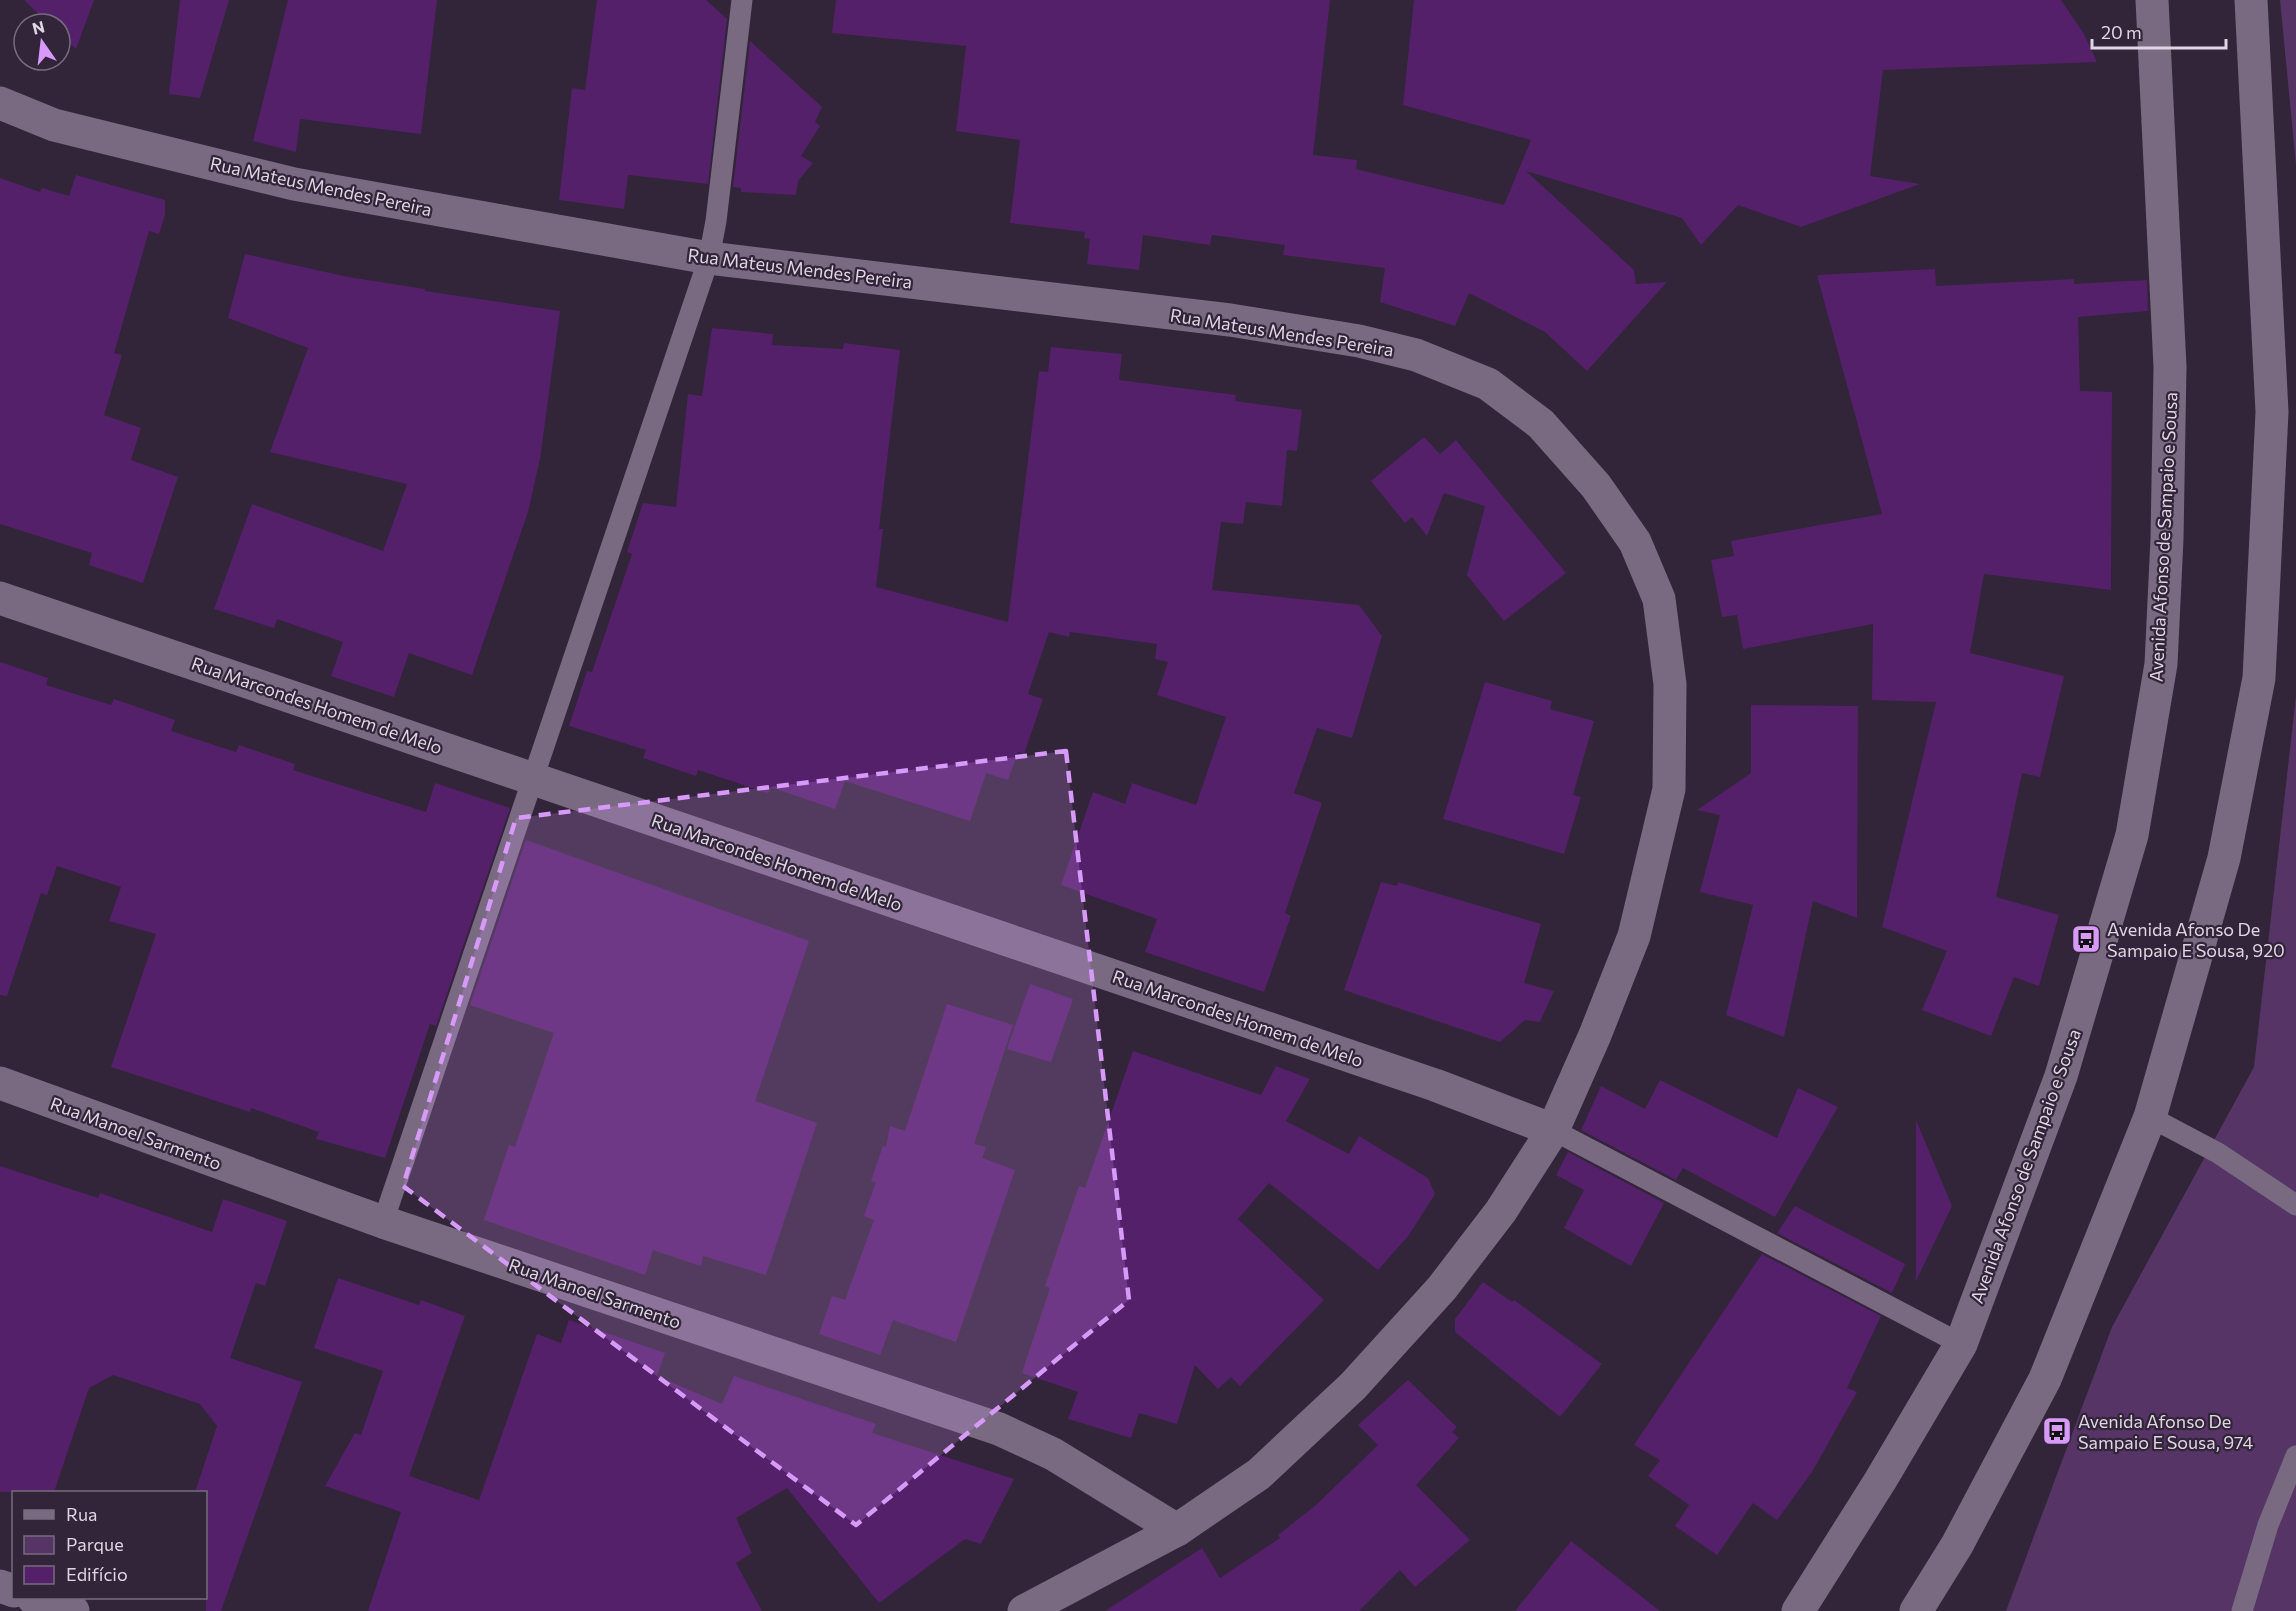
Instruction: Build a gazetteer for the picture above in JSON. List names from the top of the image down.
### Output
{
  "streets": {
    "street": [
      "Rua Mateus Mendes Pereira",
      "Avenida Afonso de Sampaio e Sousa",
      "Rua Marcondes Homem de Melo",
      "Rua Manoel Sarmento"
    ]
  },
  "crossings": [
    ["Rua Mateus Mendes Pereira", "Rua Marcondes Homem de Melo"],
    ["Rua Mateus Mendes Pereira", "Rua Manoel Sarmento"]
  ],
  "places": {
    "bus stop": ["Avenida Afonso De Sampaio E Sousa, 920", "Avenida Afonso De Sampaio E Sousa, 974"]
  },
  "legend": ["Rua", "Parque", "Edifício"],
  "scale_bar": "20 m",
  "north": "top"
}
